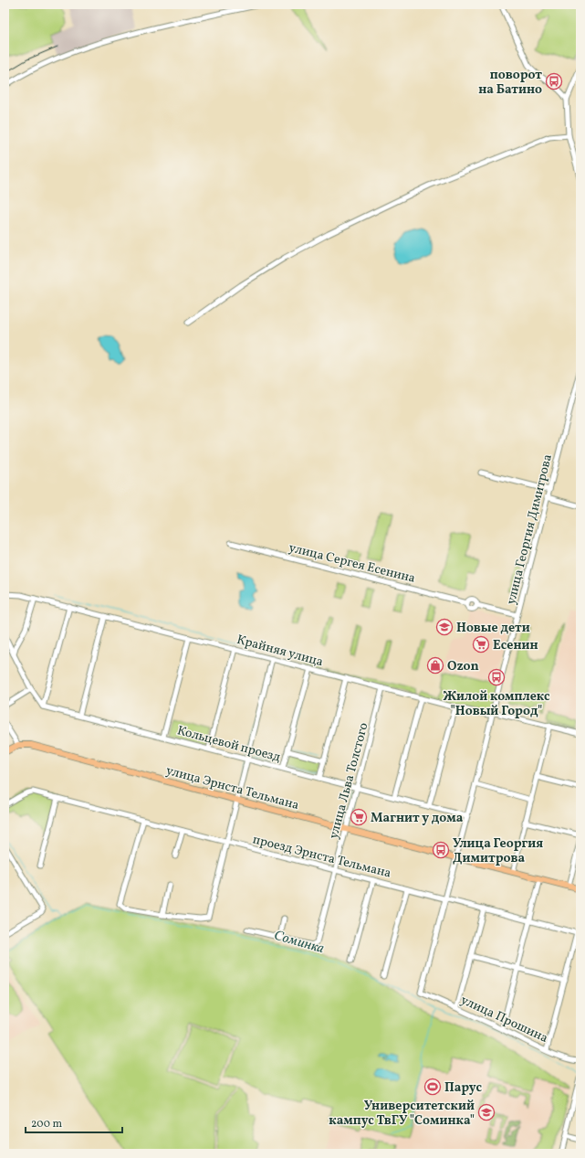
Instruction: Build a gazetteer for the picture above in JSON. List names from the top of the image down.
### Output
{
  "streets": {
    "main road": ["улица Эрнста Тельмана"],
    "street": [
      "улица Георгия Димитрова",
      "улица Сергея Есенина",
      "Крайняя улица",
      "Кольцевой проезд",
      "улица Льва Толстого",
      "проезд Эрнста Тельмана",
      "улица Прошина"
    ]
  },
  "crossings": [
    ["улица Георгия Димитрова", "улица Сергея Есенина"],
    ["улица Георгия Димитрова", "Крайняя улица"],
    ["улица Георгия Димитрова", "Кольцевой проезд"],
    ["улица Георгия Димитрова", "улица Эрнста Тельмана"],
    ["улица Георгия Димитрова", "проезд Эрнста Тельмана"],
    ["улица Георгия Димитрова", "улица Прошина"],
    ["Крайняя улица", "улица Льва Толстого"],
    ["Кольцевой проезд", "улица Льва Толстого"],
    ["улица Льва Толстого", "улица Эрнста Тельмана"],
    ["улица Льва Толстого", "проезд Эрнста Тельмана"]
  ],
  "water": ["Соминка"],
  "places": {
    "bus stop": ["поворот на Батино", "Жилой комплекс \"Новый Город\"", "Улица Георгия Димитрова"],
    "school or university": ["Новые дети", "Университетский кампус ТвГУ \"Соминка\""],
    "supermarket": ["Есенин", "Магнит у дома"],
    "shop": ["Ozon"],
    "sports": ["Парус"]
  },
  "scale_bar": "200 m"
}
